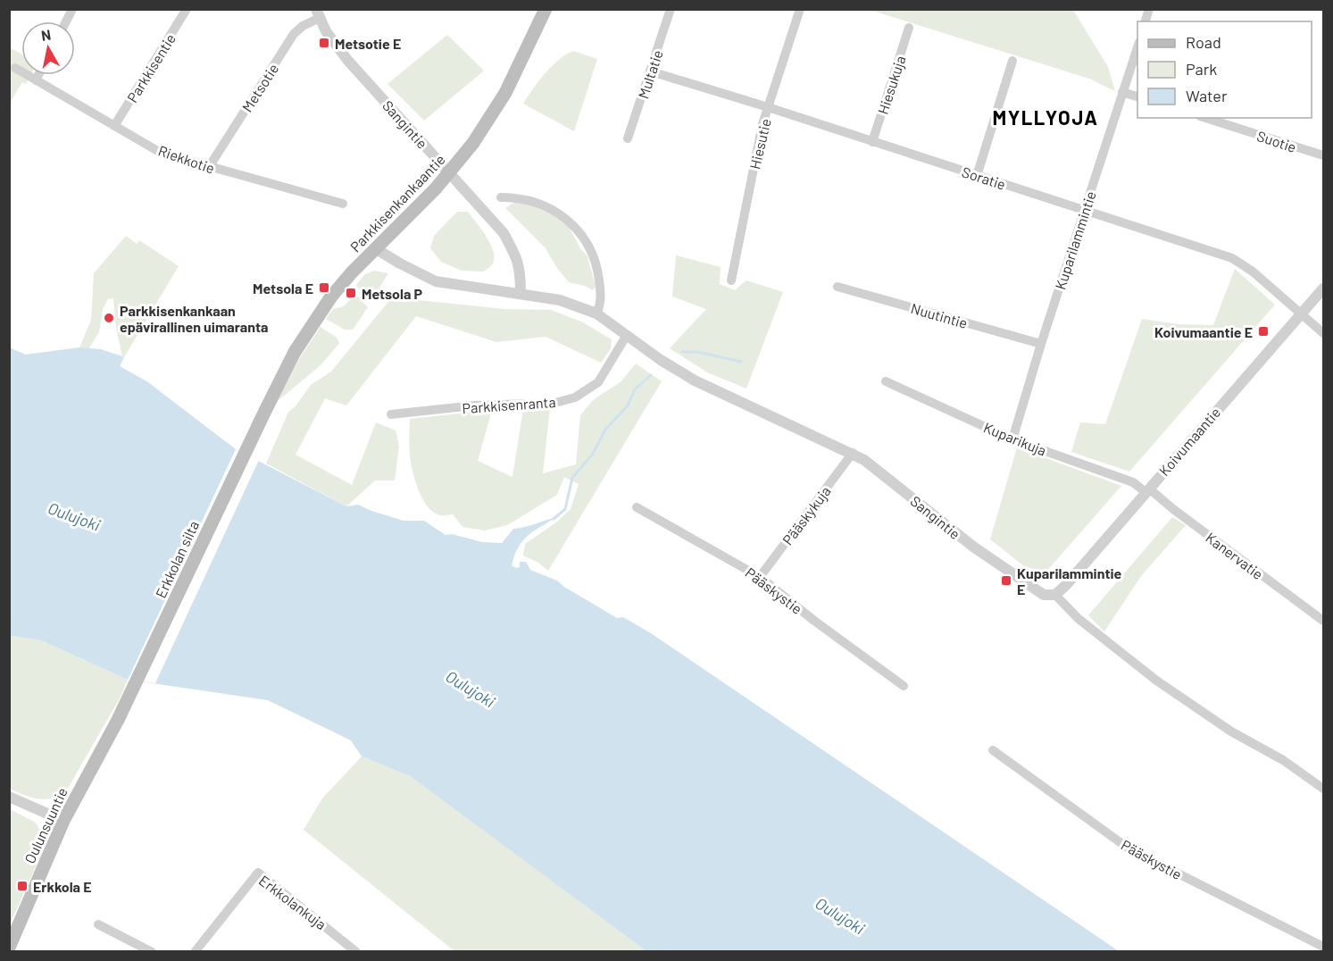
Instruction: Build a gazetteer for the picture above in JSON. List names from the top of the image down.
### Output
{
  "streets": {
    "main road": ["Parkkisenkankaantie", "Erkkolan silta", "Oulunsuuntie"],
    "street": [
      "Parkkisentie",
      "Multatie",
      "Hiesukuja",
      "Metsotie",
      "Sangintie",
      "Suotie",
      "Hiesutie",
      "Riekkotie",
      "Soratie",
      "Kuparilammintie",
      "Nuutintie",
      "Parkkisenranta",
      "Kuparikuja",
      "Koivumaantie",
      "Pääskykuja",
      "Kanervatie",
      "Pääskystie",
      "Erkkolankuja"
    ]
  },
  "crossings": [
    ["Parkkisentie", "Riekkotie"],
    ["Multatie", "Soratie"],
    ["Hiesukuja", "Soratie"],
    ["Metsotie", "Sangintie"],
    ["Metsotie", "Riekkotie"],
    ["Sangintie", "Parkkisenkankaantie"],
    ["Sangintie", "Parkkisenranta"],
    ["Sangintie", "Koivumaantie"],
    ["Sangintie", "Pääskykuja"],
    ["Hiesutie", "Soratie"],
    ["Soratie", "Kuparilammintie"],
    ["Soratie", "Koivumaantie"],
    ["Parkkisenkankaantie", "Erkkolan silta"],
    ["Kuparilammintie", "Nuutintie"],
    ["Kuparilammintie", "Kuparikuja"],
    ["Kuparikuja", "Koivumaantie"],
    ["Kuparikuja", "Kanervatie"],
    ["Koivumaantie", "Kanervatie"],
    ["Pääskykuja", "Pääskystie"],
    ["Erkkolan silta", "Oulunsuuntie"]
  ],
  "districts": ["MYLLYOJA"],
  "water": ["Oulujoki"],
  "places": {
    "transit": [
      "Metsotie E",
      "Metsola E",
      "Metsola P",
      "Koivumaantie E",
      "Kuparilammintie E",
      "Erkkola E"
    ],
    "other": ["Parkkisenkankaan epävirallinen uimaranta"]
  },
  "legend": ["Road", "Park", "Water"],
  "north": "top"
}
